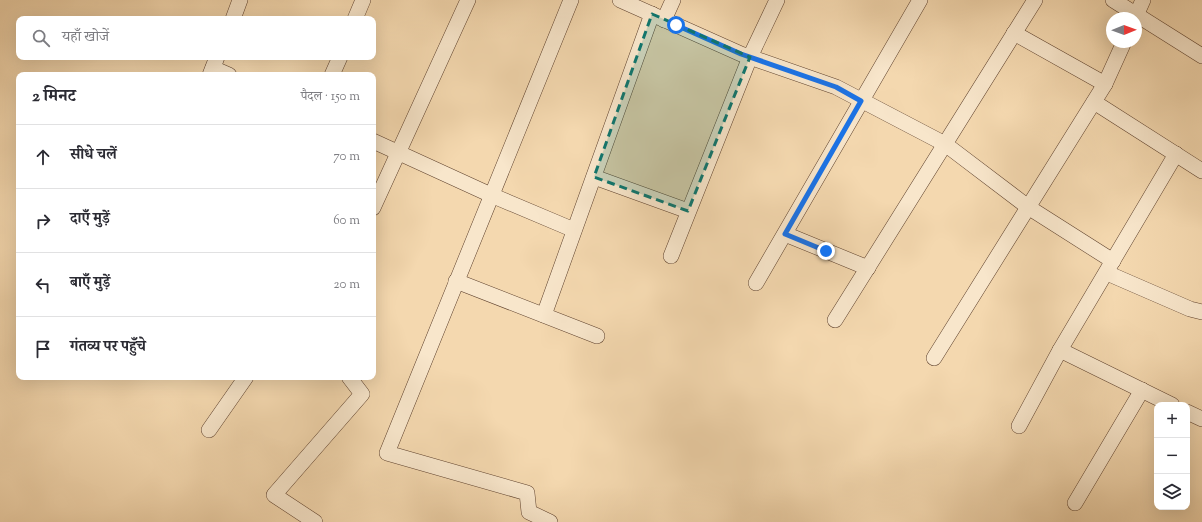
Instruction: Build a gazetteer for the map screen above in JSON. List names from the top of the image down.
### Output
{
  "north": "right",
  "page": {
    "search": "यहाँ खोजें",
    "heading": ["2 मिनट", "पैदल · 150 m"],
    "list": [
      ["सीधे चलें", "70 m"],
      ["दाएँ मुड़ें", "60 m"],
      ["बाएँ मुड़ें", "20 m"],
      "गंतव्य पर पहुँचे"
    ],
    "map_buttons": ["+", "−"]
  }
}
